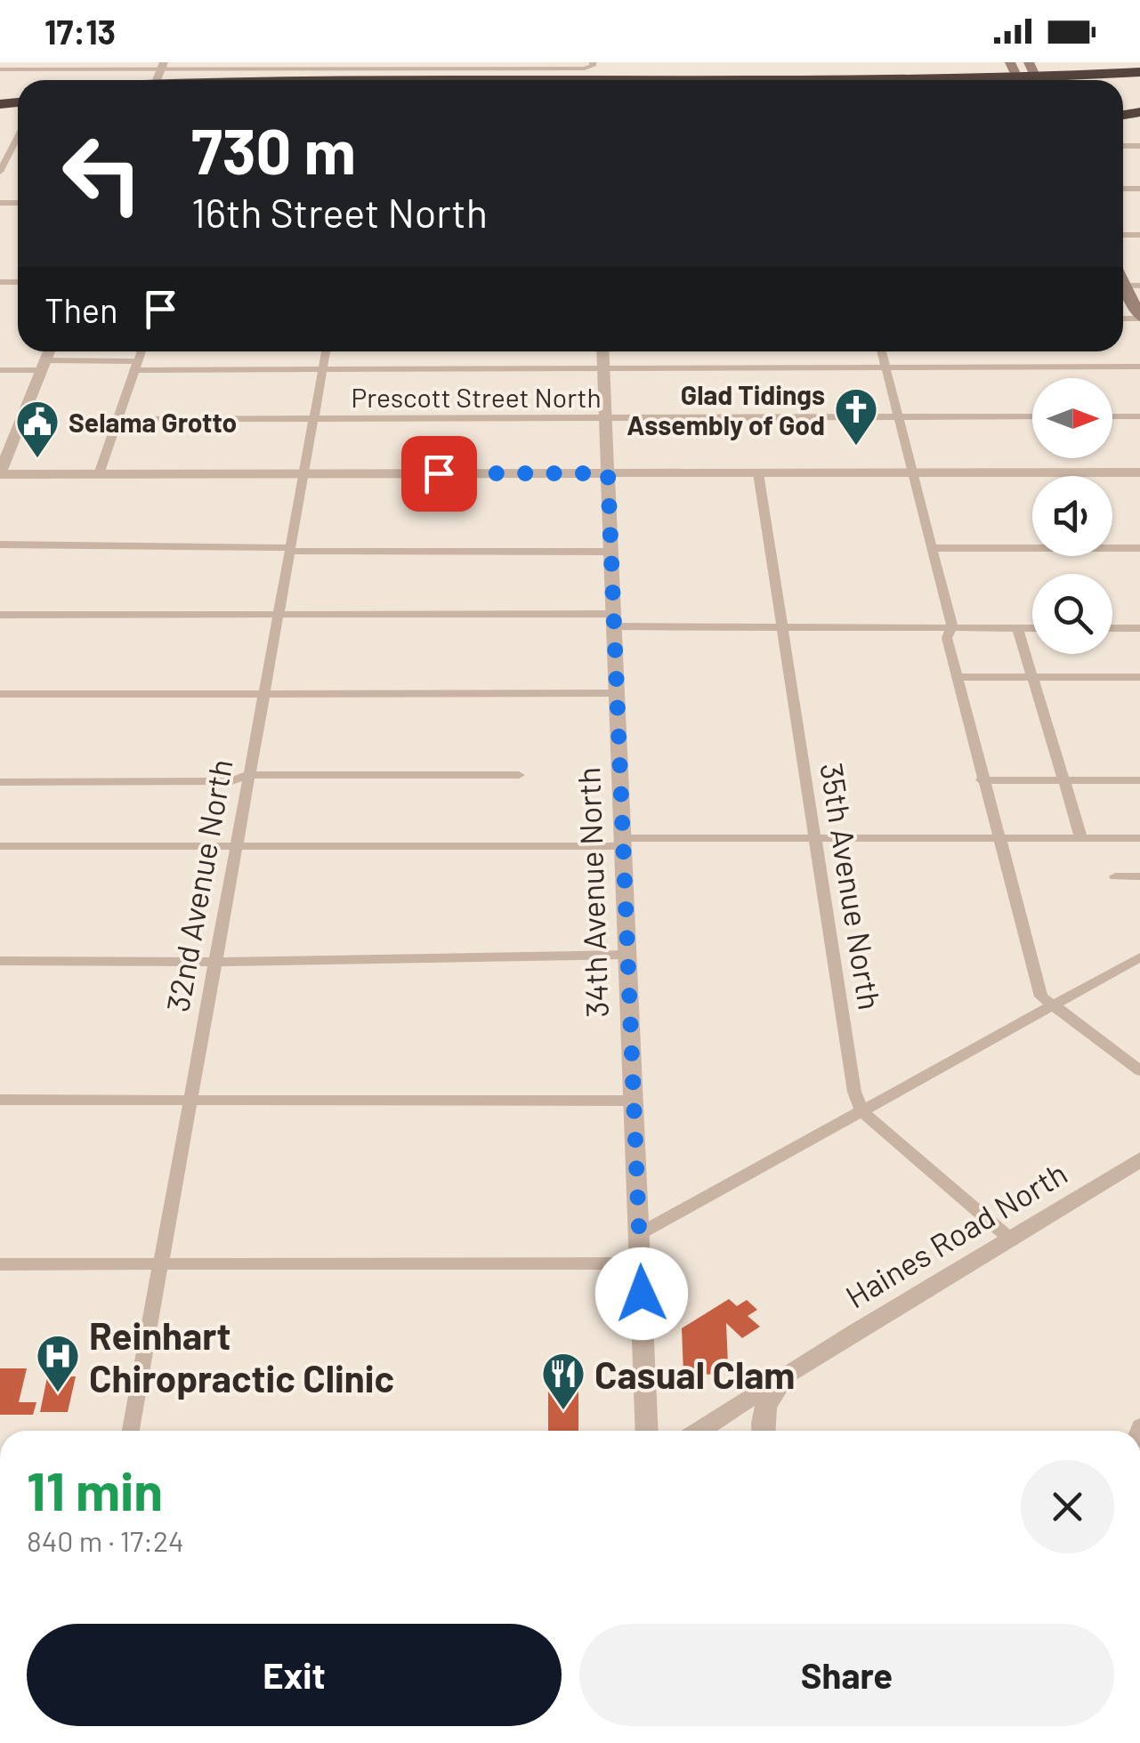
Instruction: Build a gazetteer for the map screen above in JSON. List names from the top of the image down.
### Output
{
  "streets": {
    "street": [
      "Prescott Street North",
      "32nd Avenue North",
      "35th Avenue North",
      "34th Avenue North",
      "Haines Road North"
    ]
  },
  "crossings": [
    ["Prescott Street North", "32nd Avenue North"],
    ["Prescott Street North", "34th Avenue North"]
  ],
  "places": {
    "church": ["Glad Tidings Assembly of God"],
    "public building": ["Selama Grotto"],
    "hospital": ["Reinhart Chiropractic Clinic"],
    "restaurant": ["Casual Clam"]
  },
  "north": "right",
  "page": {
    "status": "17:13",
    "turn": ["730 m", "16th Street North"],
    "then": "Then",
    "heading": ["11 min", "840 m · 17:24"],
    "buttons": ["Exit", "Share"]
  }
}
